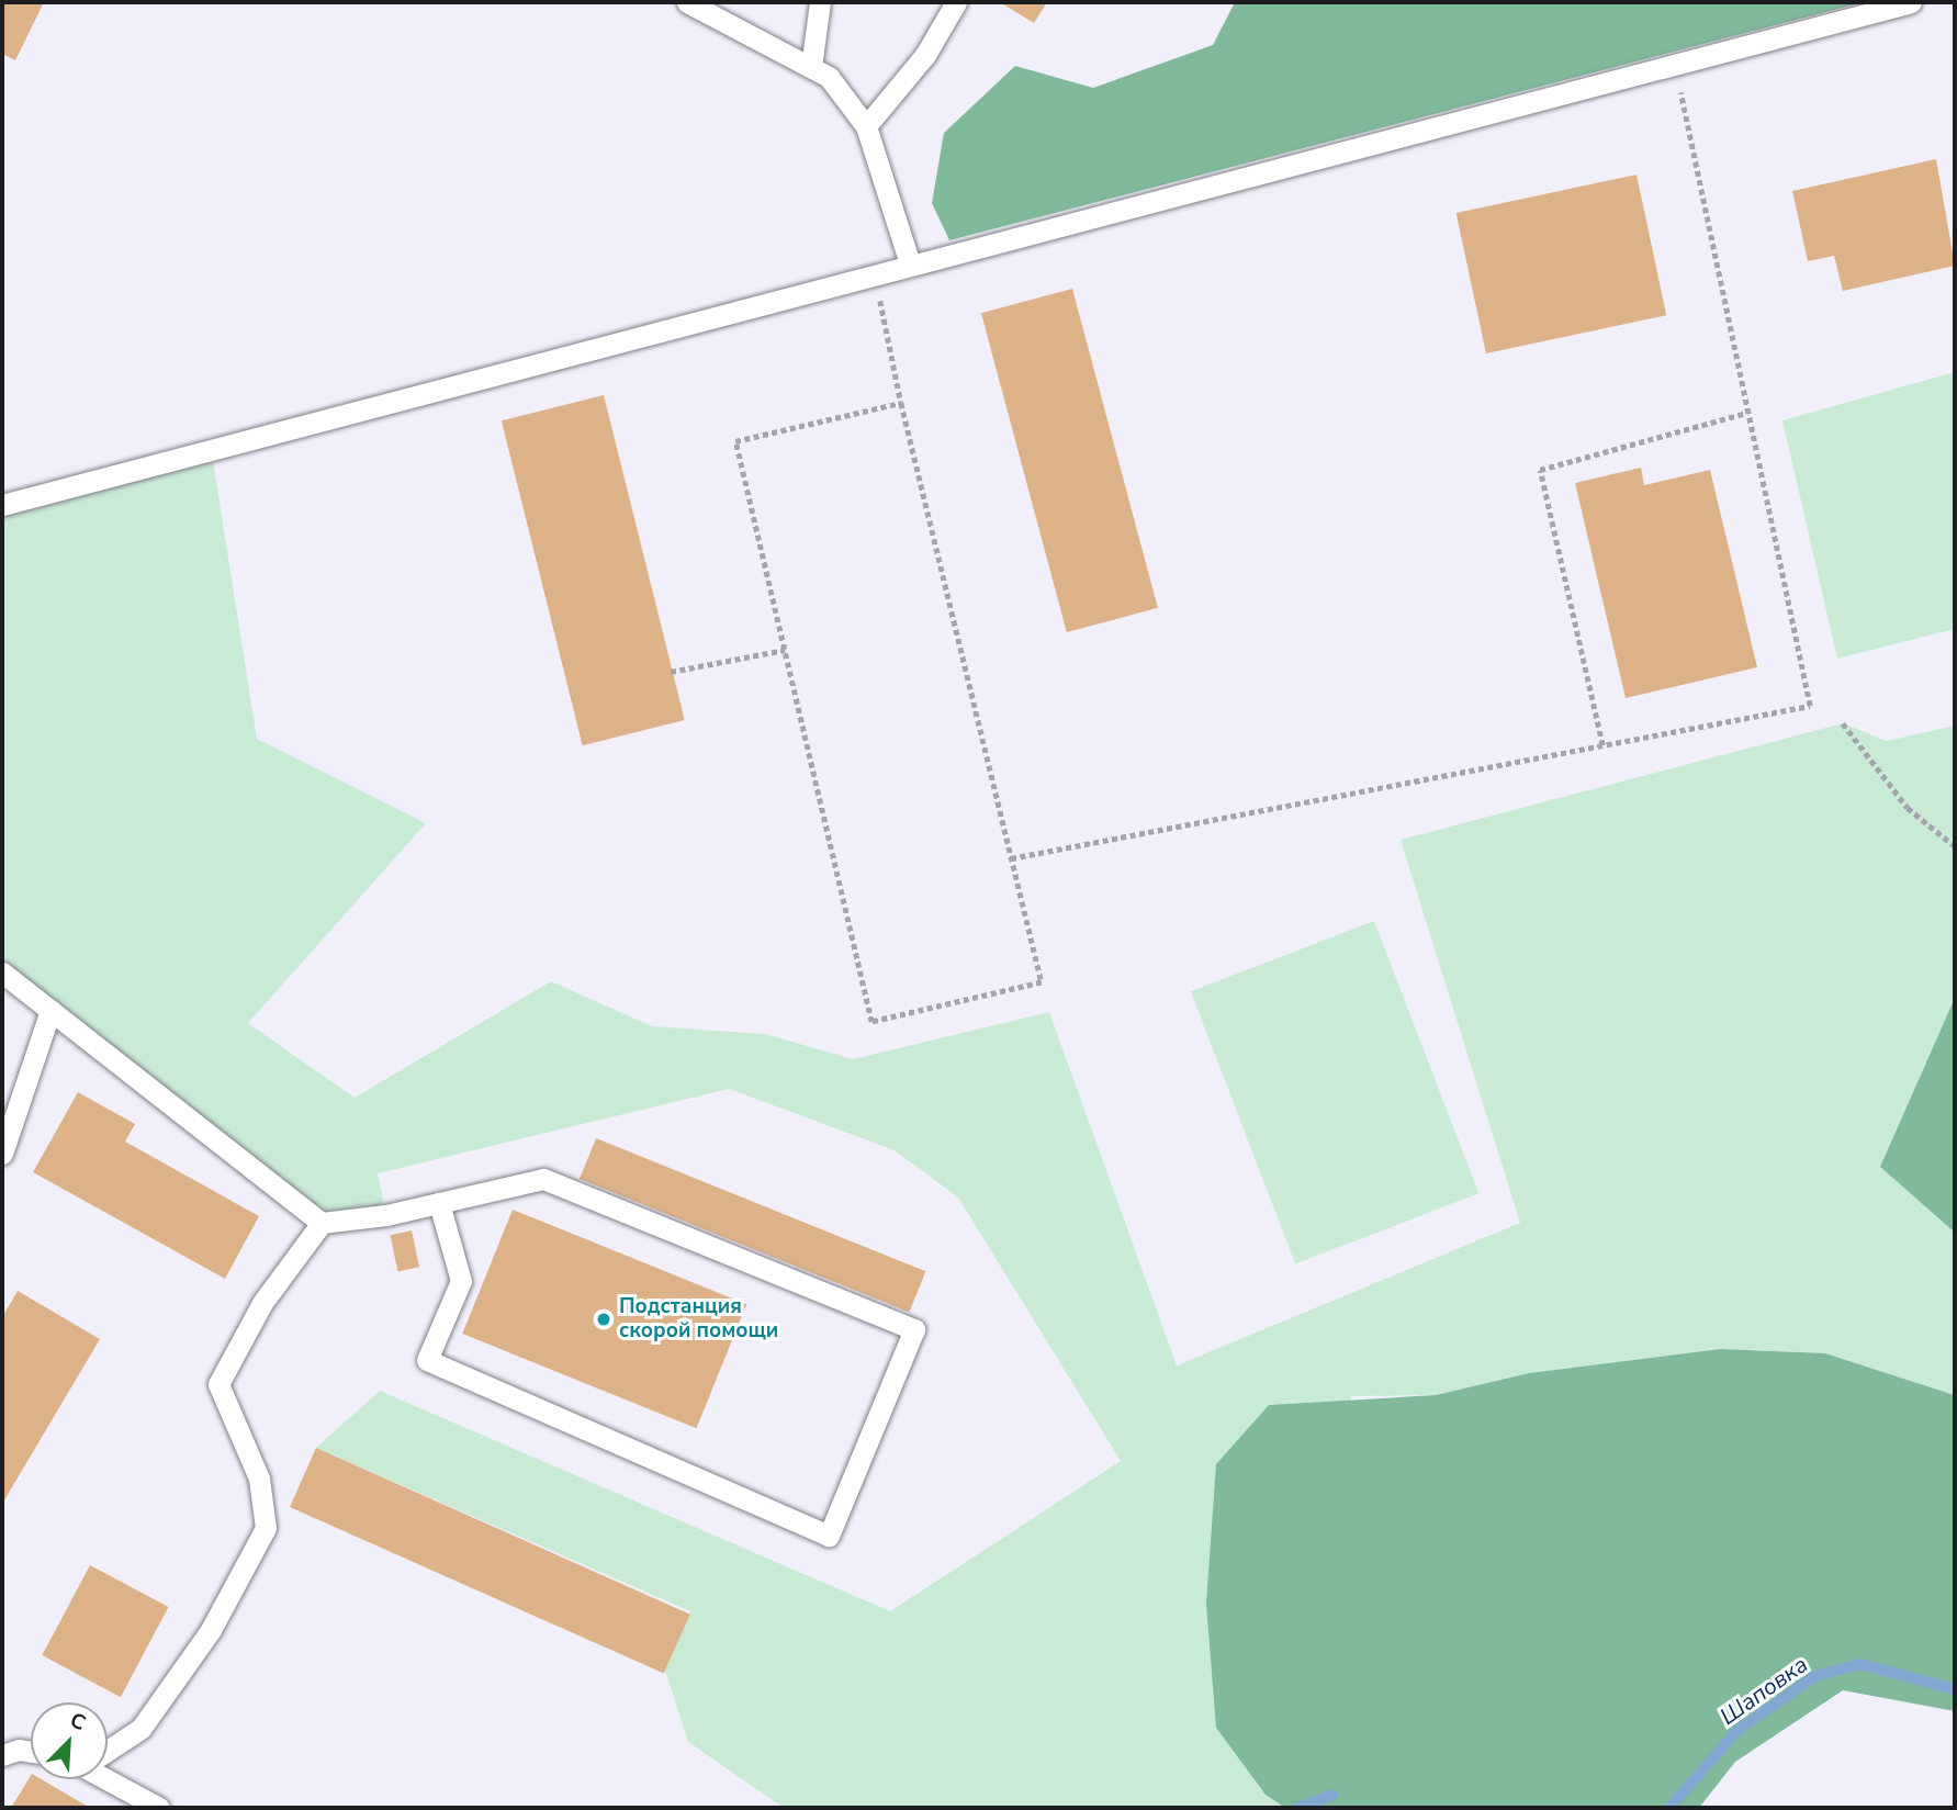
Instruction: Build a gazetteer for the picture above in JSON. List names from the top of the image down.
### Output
{
  "water": ["Шаповка"],
  "places": ["Подстанция скорой помощи"],
  "north": "top right"
}
